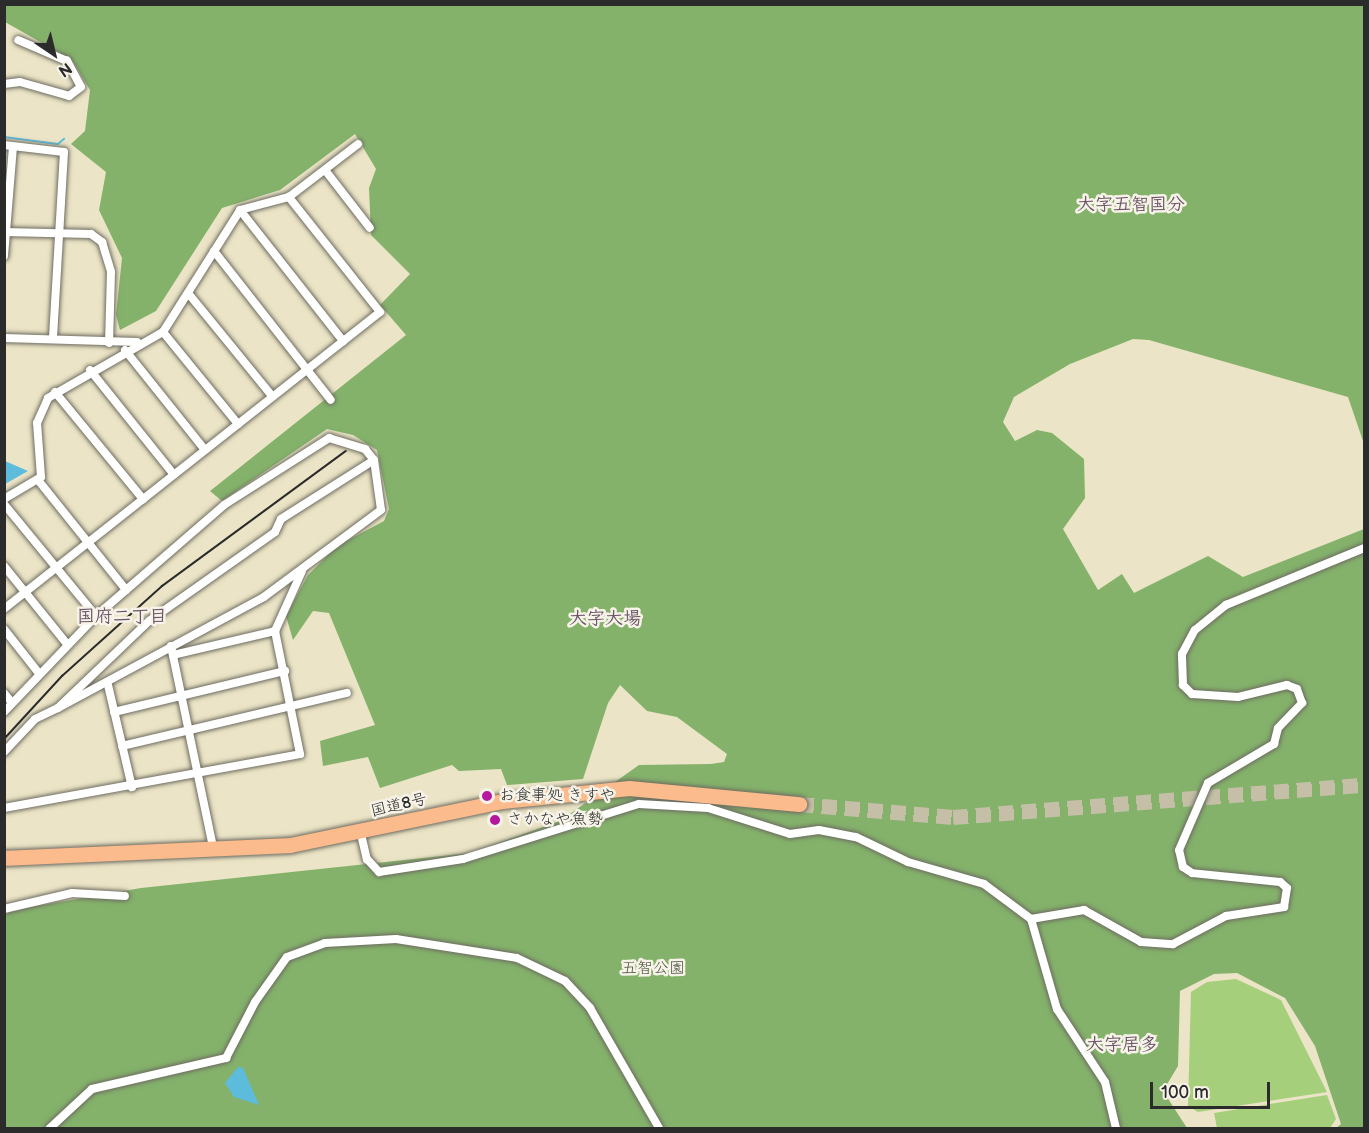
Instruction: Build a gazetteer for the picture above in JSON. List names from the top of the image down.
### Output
{
  "streets": {
    "highway": ["国道8号"]
  },
  "districts": [
    "大字五智国分",
    "国府二丁目",
    "大字大場",
    "大字居多"
  ],
  "parks": ["五智公園"],
  "places": ["お食事処 きすや", "さかなや魚勢"],
  "scale_bar": "100 m",
  "north": "bottom right"
}
